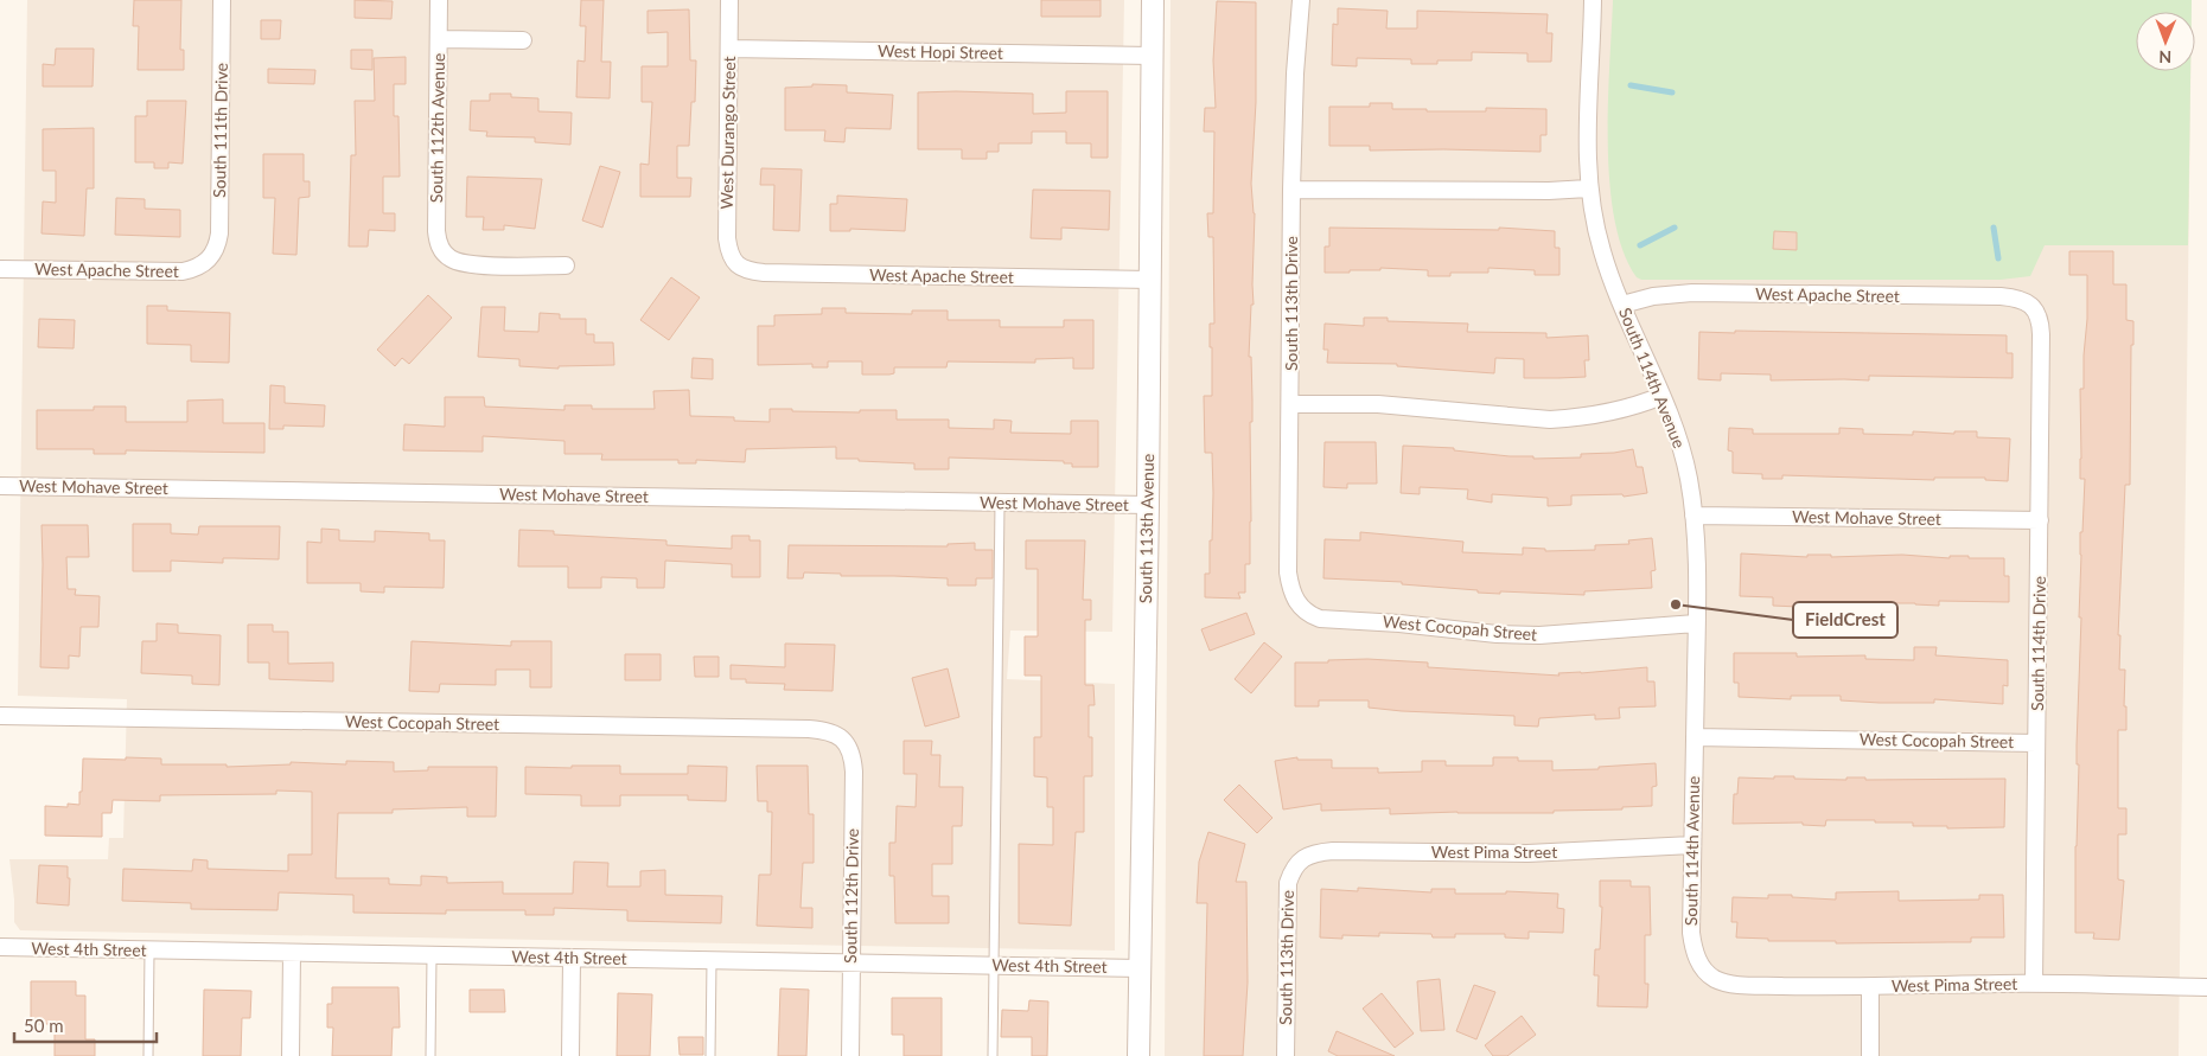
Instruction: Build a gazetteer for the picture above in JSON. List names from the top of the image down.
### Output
{
  "streets": {
    "street": [
      "West Hopi Street",
      "South 112th Avenue",
      "South 111th Drive",
      "West Durango Street",
      "West Apache Street",
      "South 113th Drive",
      "South 114th Avenue",
      "West Mohave Street",
      "South 113th Avenue",
      "West Cocopah Street",
      "South 114th Drive",
      "West Pima Street",
      "South 112th Drive",
      "West 4th Street"
    ]
  },
  "crossings": [
    ["West Hopi Street", "West Durango Street"],
    ["West Hopi Street", "South 113th Avenue"],
    ["South 111th Drive", "West Apache Street"],
    ["West Durango Street", "West Apache Street"],
    ["West Apache Street", "South 114th Avenue"],
    ["West Apache Street", "South 113th Avenue"],
    ["West Apache Street", "South 114th Drive"],
    ["South 113th Drive", "West Cocopah Street"],
    ["South 113th Drive", "West Pima Street"],
    ["South 114th Avenue", "West Mohave Street"],
    ["South 114th Avenue", "West Cocopah Street"],
    ["South 114th Avenue", "West Pima Street"],
    ["West Mohave Street", "South 113th Avenue"],
    ["West Mohave Street", "South 114th Drive"],
    ["South 113th Avenue", "West 4th Street"],
    ["West Cocopah Street", "South 114th Drive"],
    ["West Cocopah Street", "South 112th Drive"],
    ["South 114th Drive", "West Pima Street"],
    ["South 112th Drive", "West 4th Street"]
  ],
  "places": ["FieldCrest"],
  "scale_bar": "50 m",
  "north": "bottom"
}
